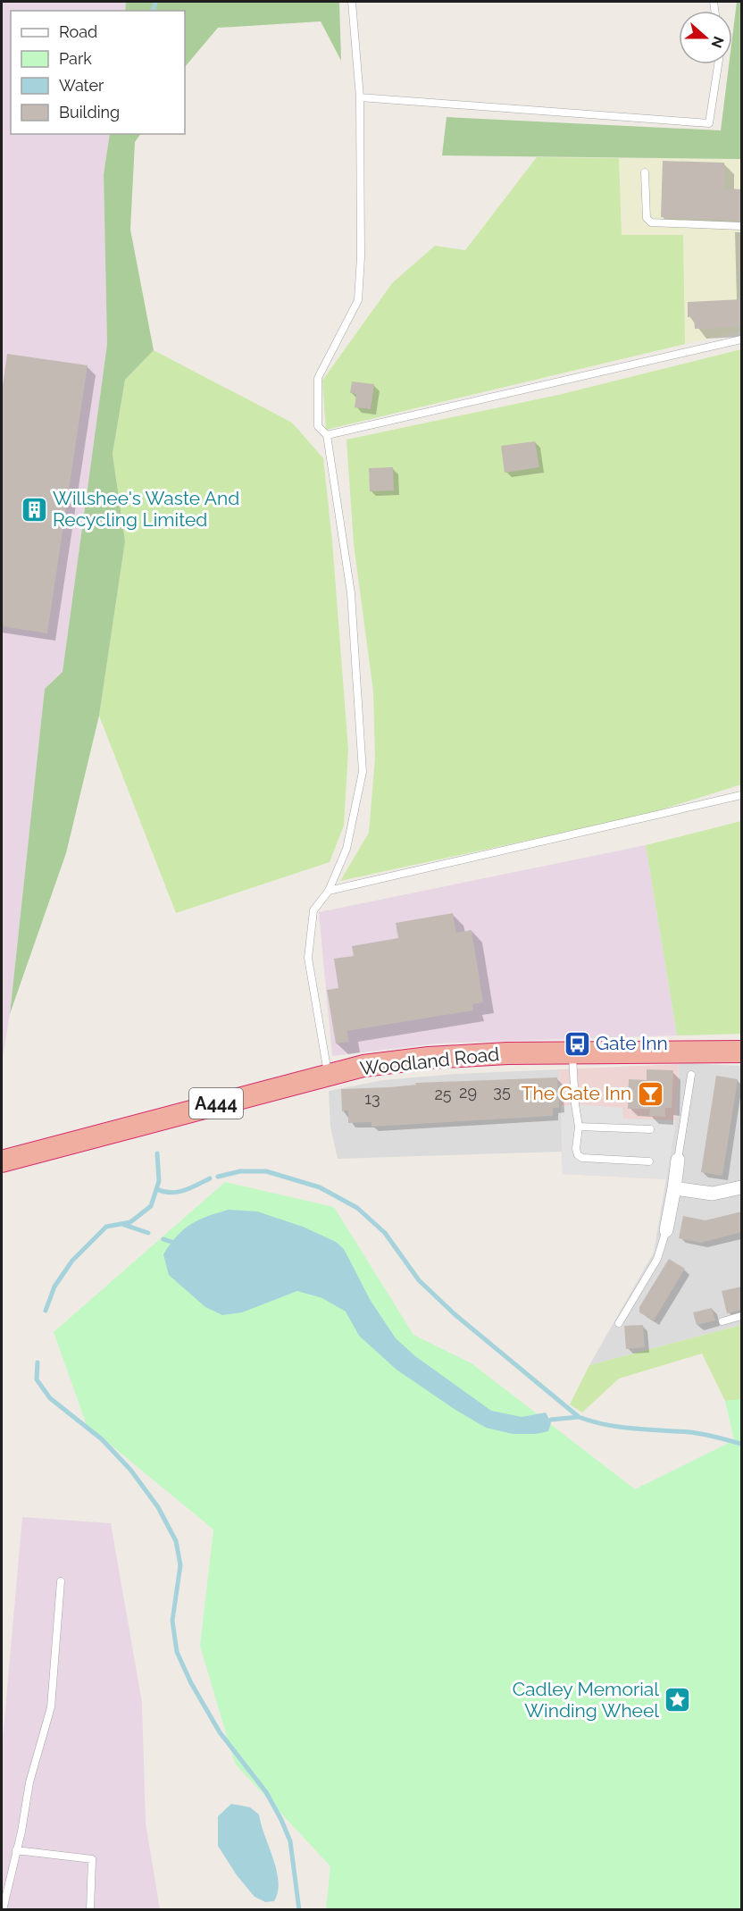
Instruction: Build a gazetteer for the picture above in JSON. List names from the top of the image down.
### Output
{
  "streets": {
    "highway": ["Woodland Road", "A444"]
  },
  "places": {
    "building": ["Willshee's Waste And Recycling Limited"],
    "bus stop": ["Gate Inn"],
    "bar": ["The Gate Inn"],
    "place": ["Cadley Memorial Winding Wheel"]
  },
  "house_numbers": [
    "35",
    "29",
    "25",
    "13"
  ],
  "legend": [
    "Road",
    "Park",
    "Water",
    "Building"
  ],
  "north": "right"
}
